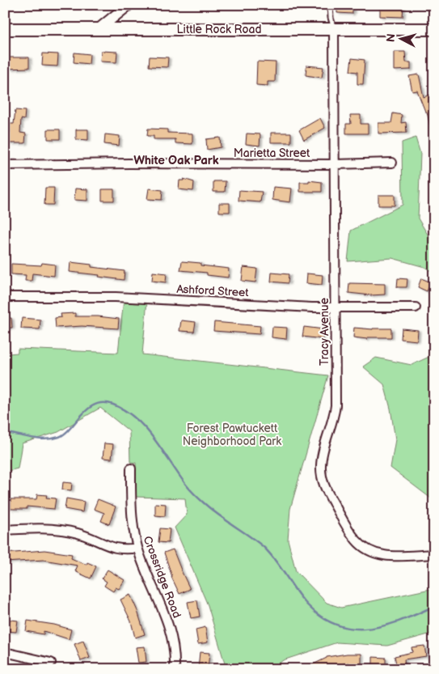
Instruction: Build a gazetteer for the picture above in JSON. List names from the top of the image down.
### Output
{
  "streets": {
    "main road": ["Little Rock Road"],
    "street": [
      "Marietta Street",
      "Ashford Street",
      "Tracy Avenue",
      "Crossridge Road"
    ]
  },
  "crossings": [
    ["Little Rock Road", "Tracy Avenue"],
    ["Marietta Street", "Tracy Avenue"],
    ["Ashford Street", "Tracy Avenue"]
  ],
  "districts": ["White Oak Park"],
  "parks": ["Forest Pawtuckett Neighborhood Park"],
  "north": "left"
}
